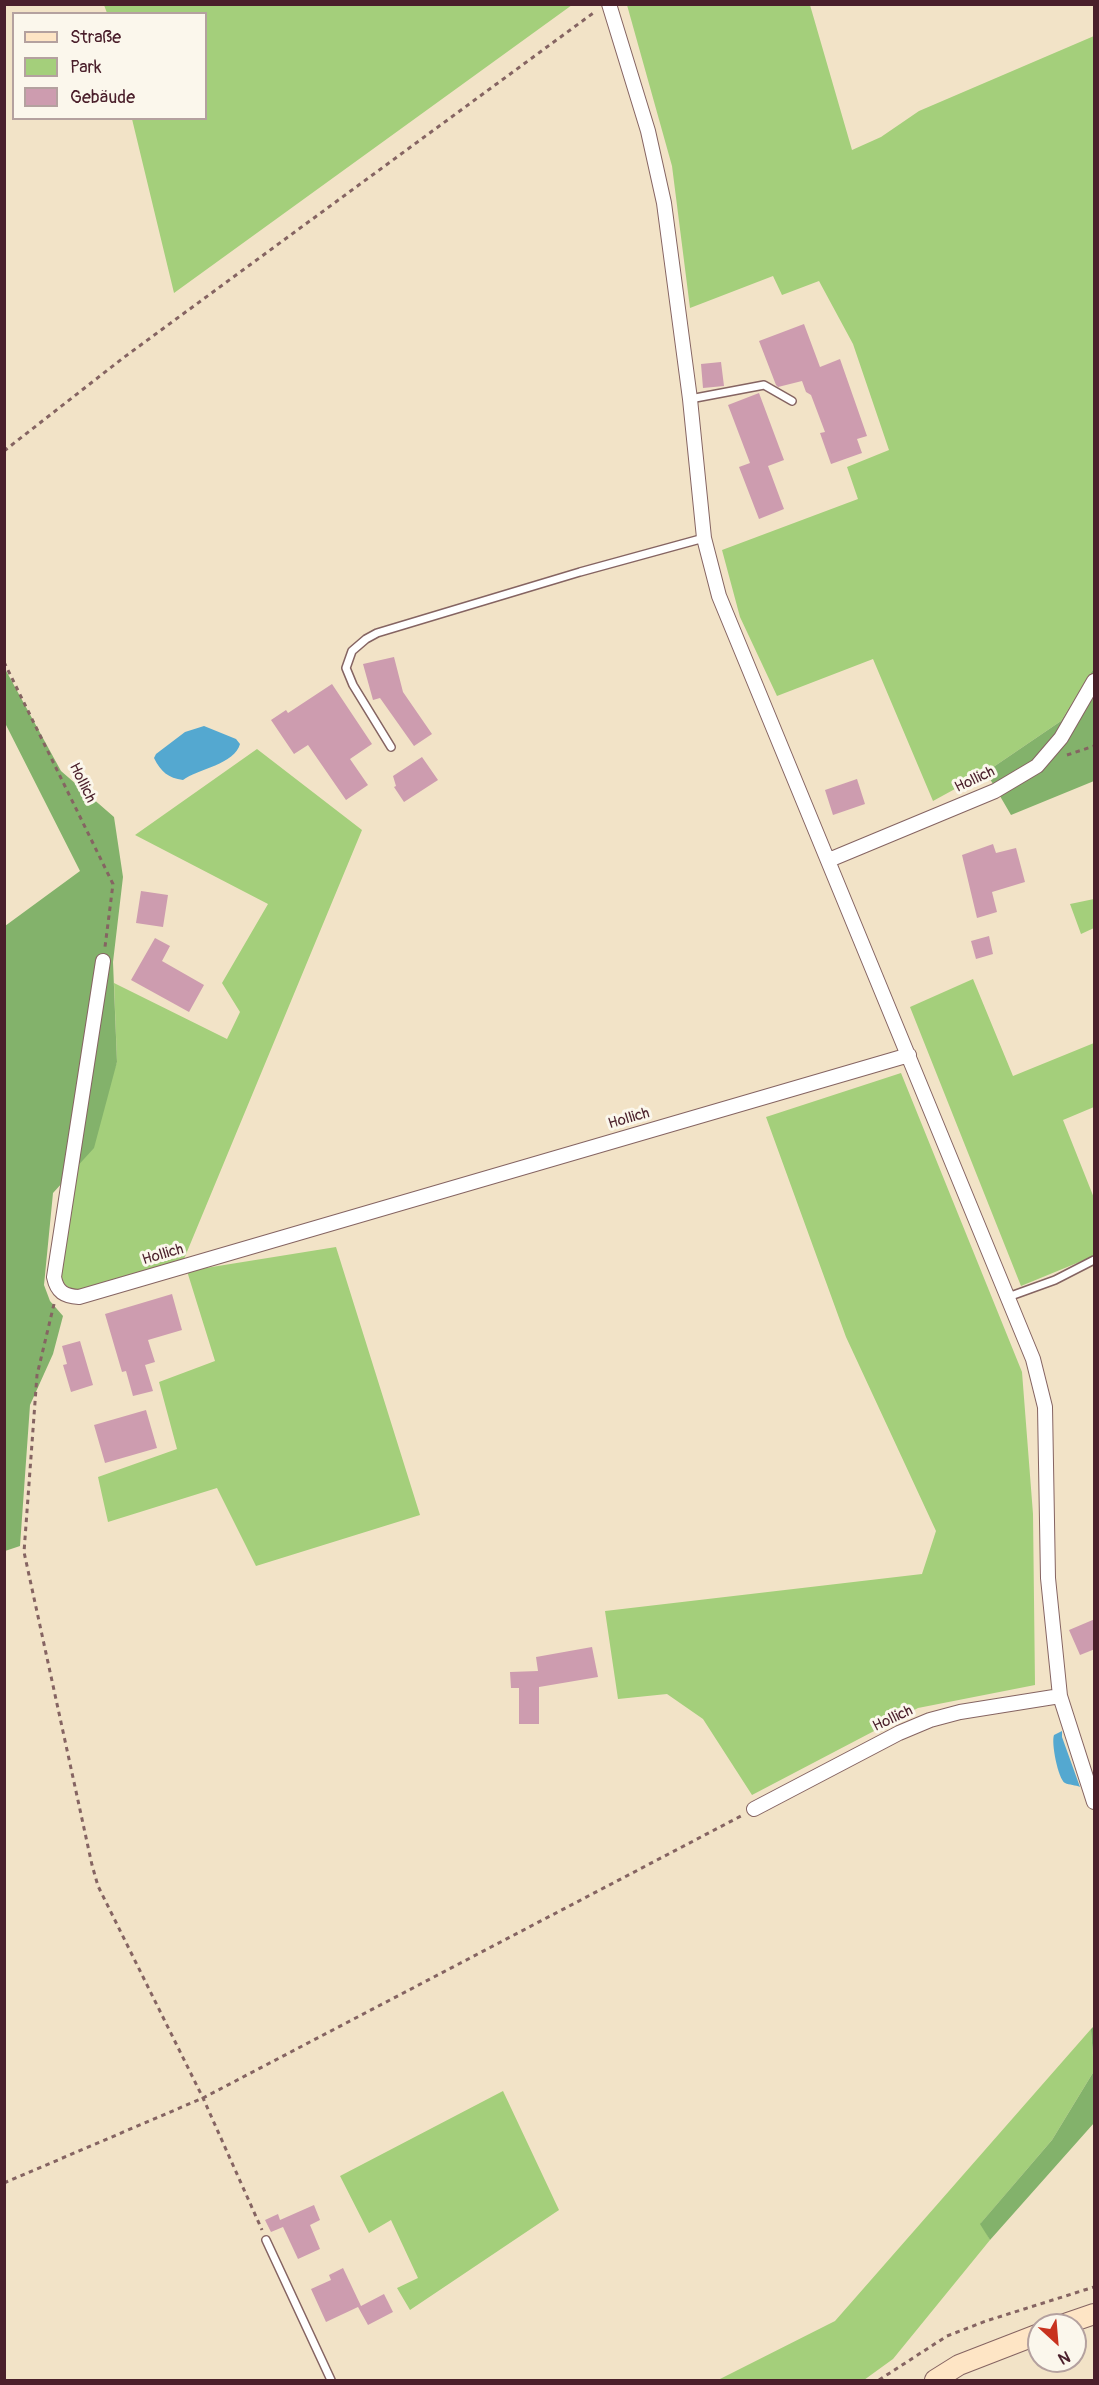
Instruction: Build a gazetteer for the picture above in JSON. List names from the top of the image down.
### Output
{
  "streets": {
    "street": ["Hollich"]
  },
  "legend": ["Straße", "Park", "Gebäude"],
  "north": "bottom right"
}
